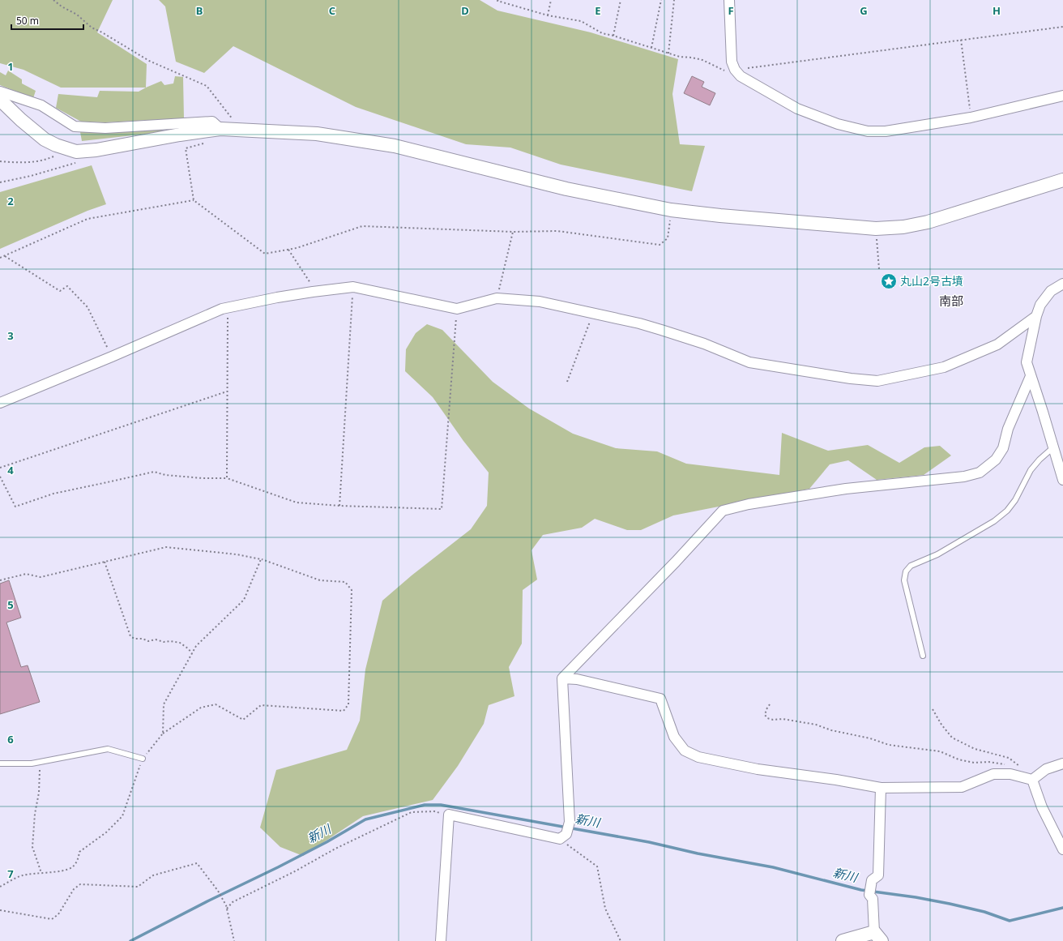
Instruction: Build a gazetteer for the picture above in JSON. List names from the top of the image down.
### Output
{
  "districts": ["南部"],
  "water": ["新川"],
  "places": {
    "place": ["丸山2号古墳"]
  },
  "scale_bar": "50 m",
  "grid": {
    "columns": [
      "B",
      "C",
      "D",
      "E",
      "F",
      "G",
      "H"
    ],
    "rows": [
      "1",
      "2",
      "3",
      "4",
      "5",
      "6",
      "7"
    ]
  }
}
